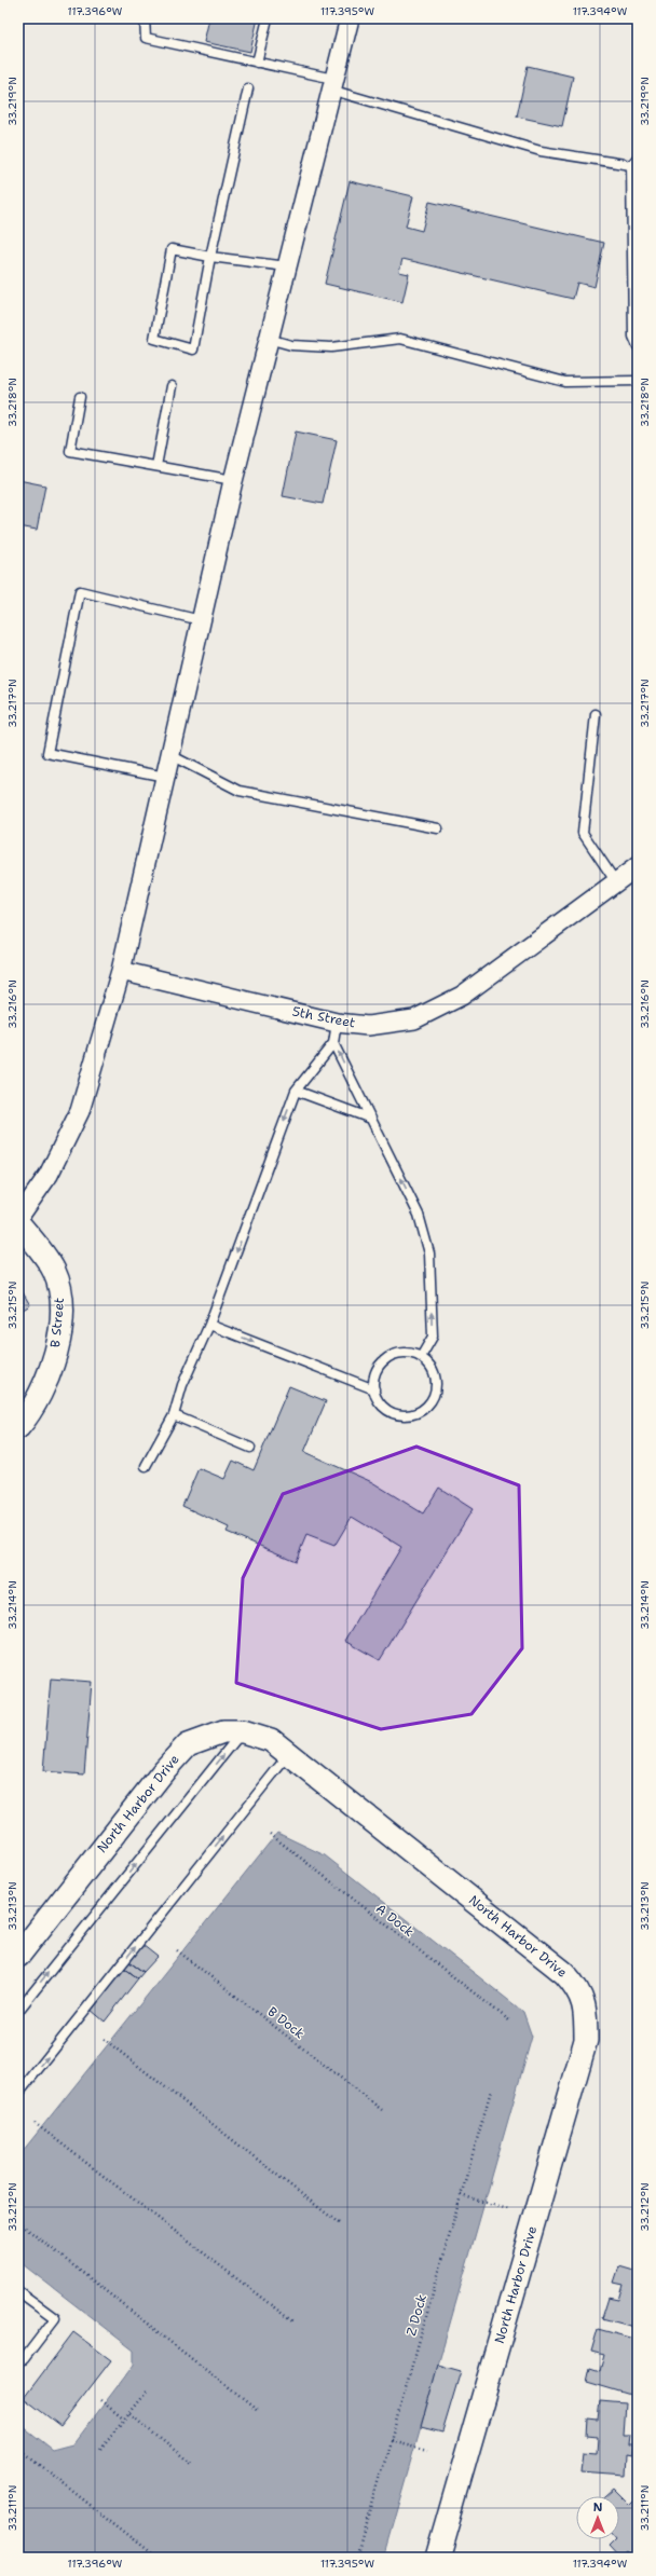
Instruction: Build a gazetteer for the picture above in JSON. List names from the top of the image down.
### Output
{
  "streets": {
    "street": ["5th Street", "B Street", "North Harbor Drive"],
    "path": ["A Dock", "B Dock", "Z Dock"]
  },
  "north": "top",
  "coordinates": [
    "117.396°W",
    "117.395°W",
    "117.394°W",
    "33.219°N",
    "33.218°N",
    "33.217°N",
    "33.216°N",
    "33.215°N",
    "33.214°N",
    "33.213°N",
    "33.212°N",
    "33.211°N"
  ]
}
